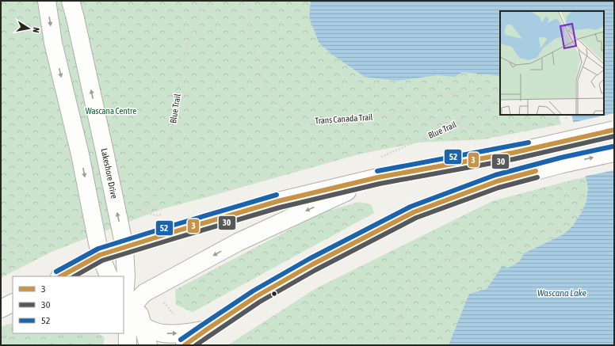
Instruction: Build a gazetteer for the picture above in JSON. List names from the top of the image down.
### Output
{
  "streets": {
    "main road": ["Lakeshore Drive"],
    "path": ["Blue Trail", "Trans Canada Trail"]
  },
  "water": ["Wascana Lake"],
  "parks": ["Wascana Centre"],
  "lines": ["transit line 3", "transit line 30", "transit line 52"],
  "legend": ["3", "30", "52"],
  "north": "right"
}
